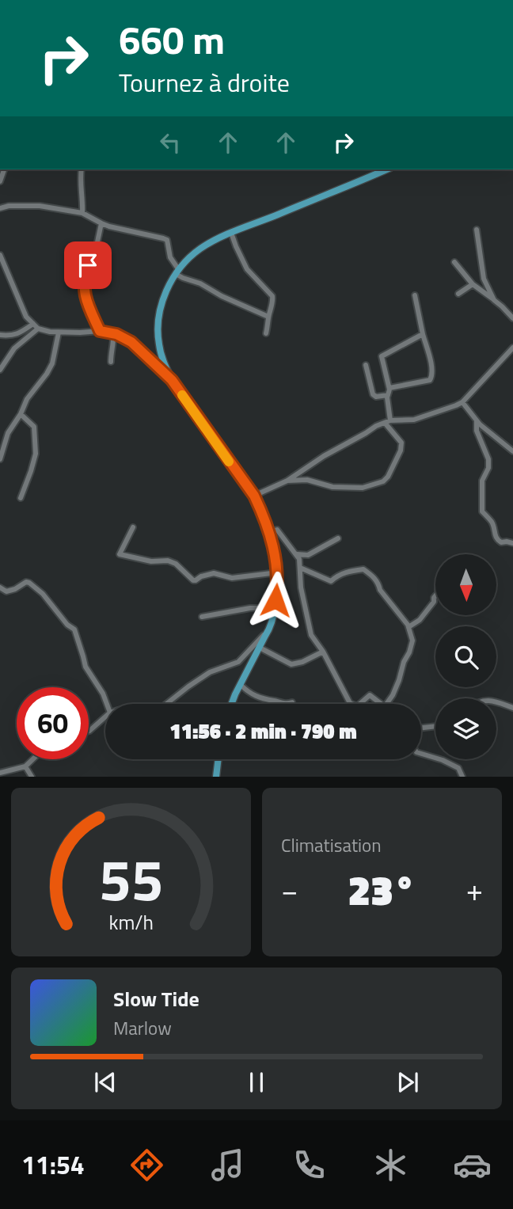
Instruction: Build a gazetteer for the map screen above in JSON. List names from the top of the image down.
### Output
{
  "north": "bottom",
  "page": {
    "turn": ["660 m", "Tournez à droite"],
    "limit": "60",
    "trip": "11:56 · 2 min · 790 m",
    "tile": "Climatisation",
    "heat": ["−", "23°", "+"],
    "song": ["Slow Tide", "Marlow"],
    "tabs": "11:54",
    "gauge": ["55", "km/h"]
  }
}
